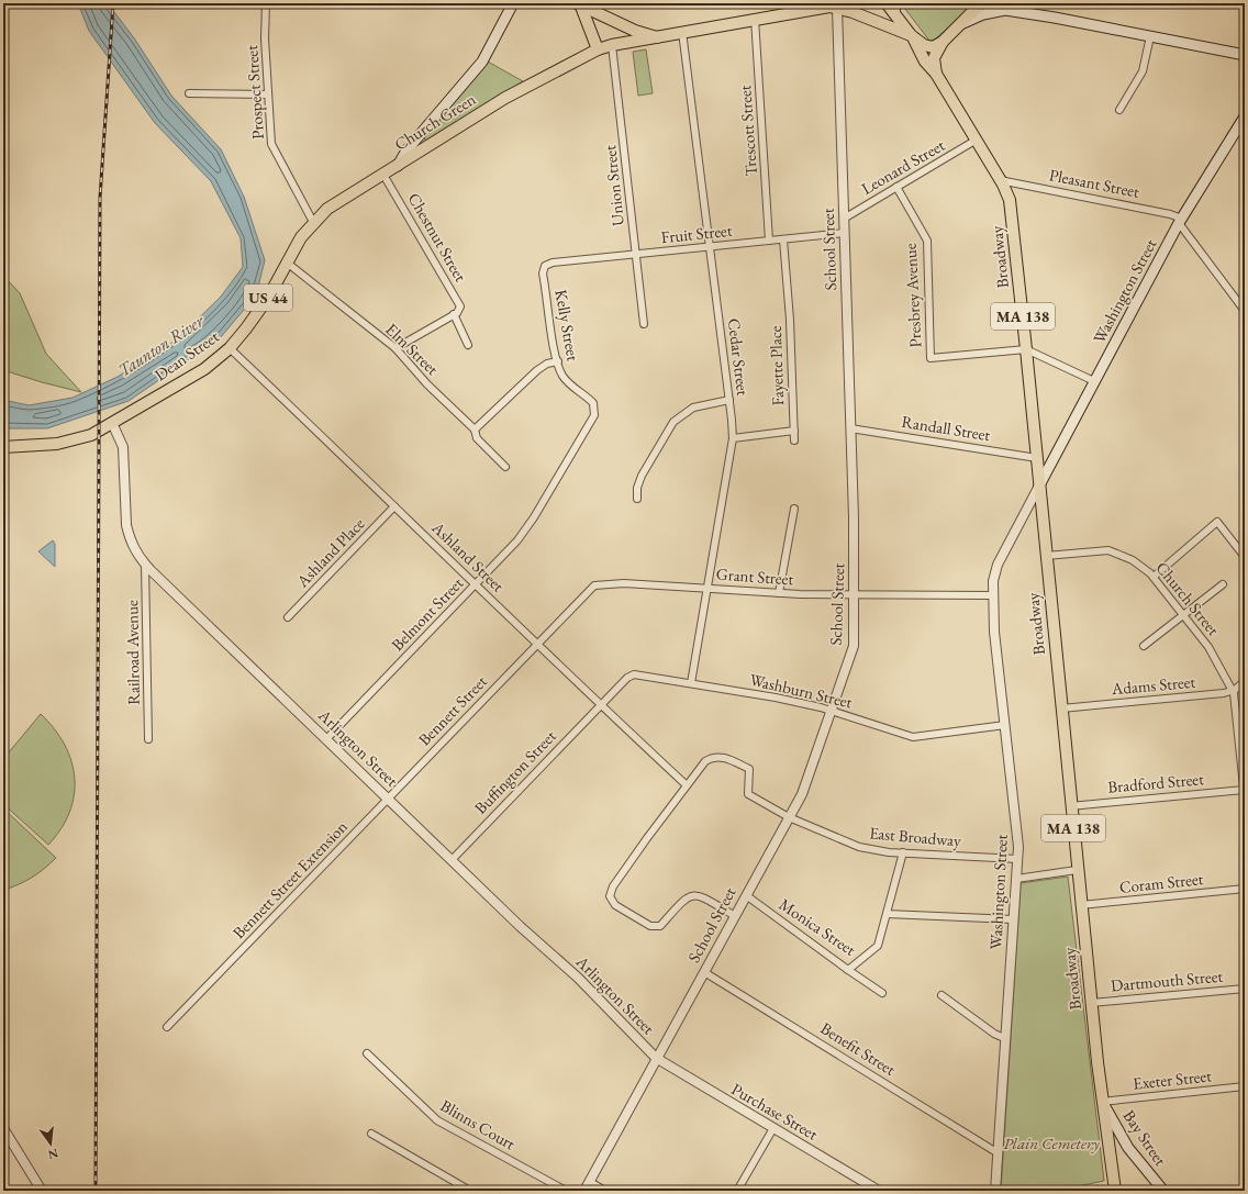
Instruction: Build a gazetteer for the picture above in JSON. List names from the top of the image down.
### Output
{
  "streets": {
    "main road": [
      "Church Green",
      "Broadway",
      "Washington Street",
      "US 44",
      "MA 138",
      "Dean Street",
      "Bay Street"
    ],
    "street": [
      "Prospect Street",
      "Trescott Street",
      "Leonard Street",
      "Pleasant Street",
      "Union Street",
      "Fruit Street",
      "Chestnut Street",
      "School Street",
      "Presbrey Avenue",
      "Kelly Street",
      "Elm Street",
      "Cedar Street",
      "Fayette Place",
      "Randall Street",
      "Ashland Place",
      "Ashland Street",
      "Grant Street",
      "Church Street",
      "Belmont Street",
      "Railroad Avenue",
      "Adams Street",
      "Washburn Street",
      "Bennett Street",
      "Arlington Street",
      "Buffington Street",
      "Bradford Street",
      "East Broadway",
      "Bennett Street Extension",
      "Coram Street",
      "Monica Street",
      "Dartmouth Street",
      "Benefit Street",
      "Exeter Street",
      "Purchase Street",
      "Blinns Court"
    ]
  },
  "crossings": [
    ["Prospect Street", "Dean Street"],
    ["Church Green", "US 44"],
    ["Church Green", "Dean Street"],
    ["Trescott Street", "Fruit Street"],
    ["Trescott Street", "US 44"],
    ["Leonard Street", "School Street"],
    ["Leonard Street", "Broadway"],
    ["Leonard Street", "Presbrey Avenue"],
    ["Pleasant Street", "Broadway"],
    ["Pleasant Street", "Washington Street"],
    ["Union Street", "Fruit Street"],
    ["Union Street", "US 44"],
    ["Fruit Street", "School Street"],
    ["Fruit Street", "Kelly Street"],
    ["Fruit Street", "Cedar Street"],
    ["Fruit Street", "Fayette Place"],
    ["Chestnut Street", "Dean Street"],
    ["School Street", "US 44"],
    ["School Street", "Randall Street"],
    ["School Street", "Grant Street"],
    ["School Street", "Washburn Street"],
    ["School Street", "Arlington Street"],
    ["School Street", "East Broadway"],
    ["School Street", "Monica Street"],
    ["School Street", "Benefit Street"],
    ["School Street", "Purchase Street"],
    ["Broadway", "Washington Street"],
    ["Broadway", "Presbrey Avenue"],
    ["Broadway", "US 44"],
    ["Broadway", "MA 138"],
    ["Broadway", "Randall Street"],
    ["Broadway", "Church Street"],
    ["Broadway", "Adams Street"],
    ["Broadway", "Bradford Street"],
    ["Broadway", "Coram Street"],
    ["Broadway", "Dartmouth Street"],
    ["Broadway", "Exeter Street"],
    ["Broadway", "Bay Street"],
    ["Washington Street", "Grant Street"],
    ["Washington Street", "Washburn Street"],
    ["Washington Street", "East Broadway"],
    ["Washington Street", "Benefit Street"],
    ["US 44", "MA 138"],
    ["US 44", "Cedar Street"],
    ["Kelly Street", "Belmont Street"],
    ["Elm Street", "Dean Street"],
    ["Dean Street", "Ashland Street"],
    ["Dean Street", "Arlington Street"],
    ["Cedar Street", "Grant Street"],
    ["Cedar Street", "Washburn Street"],
    ["Ashland Place", "Ashland Street"],
    ["Ashland Street", "Grant Street"],
    ["Ashland Street", "Belmont Street"],
    ["Ashland Street", "Washburn Street"],
    ["Ashland Street", "Bennett Street"],
    ["Ashland Street", "Buffington Street"],
    ["Grant Street", "Bennett Street"],
    ["Church Street", "Adams Street"],
    ["Church Street", "Bradford Street"],
    ["Belmont Street", "Arlington Street"],
    ["Railroad Avenue", "Arlington Street"],
    ["Washburn Street", "Buffington Street"],
    ["Bennett Street", "Arlington Street"],
    ["Bennett Street", "Bennett Street Extension"],
    ["Arlington Street", "Buffington Street"],
    ["Arlington Street", "Bennett Street Extension"],
    ["Arlington Street", "Purchase Street"],
    ["East Broadway", "Monica Street"],
    ["Exeter Street", "Bay Street"]
  ],
  "water": ["Taunton River"],
  "parks": ["Plain Cemetery"],
  "north": "bottom"
}
